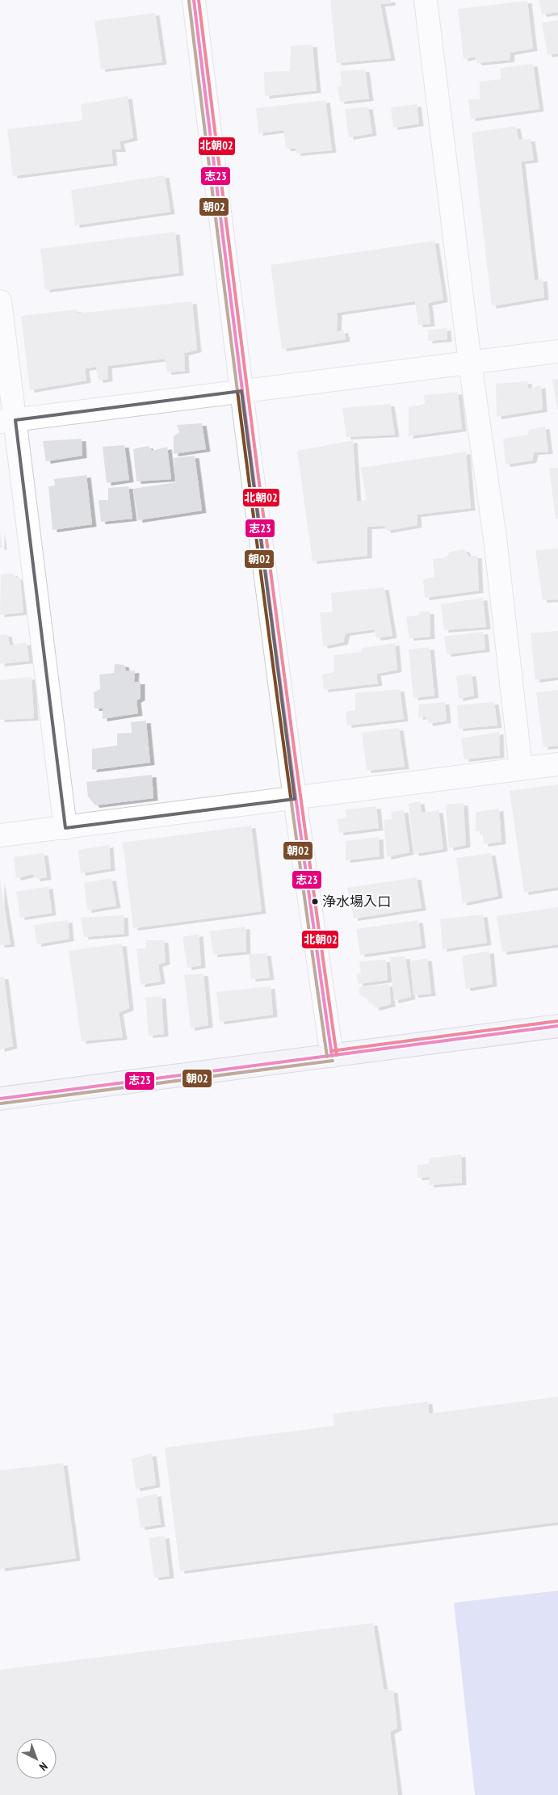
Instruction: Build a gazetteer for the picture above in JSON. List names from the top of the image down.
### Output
{
  "places": ["浄水場入口"],
  "lines": ["transit line 志23", "transit line 北朝02", "transit line 朝02"],
  "north": "bottom right"
}
